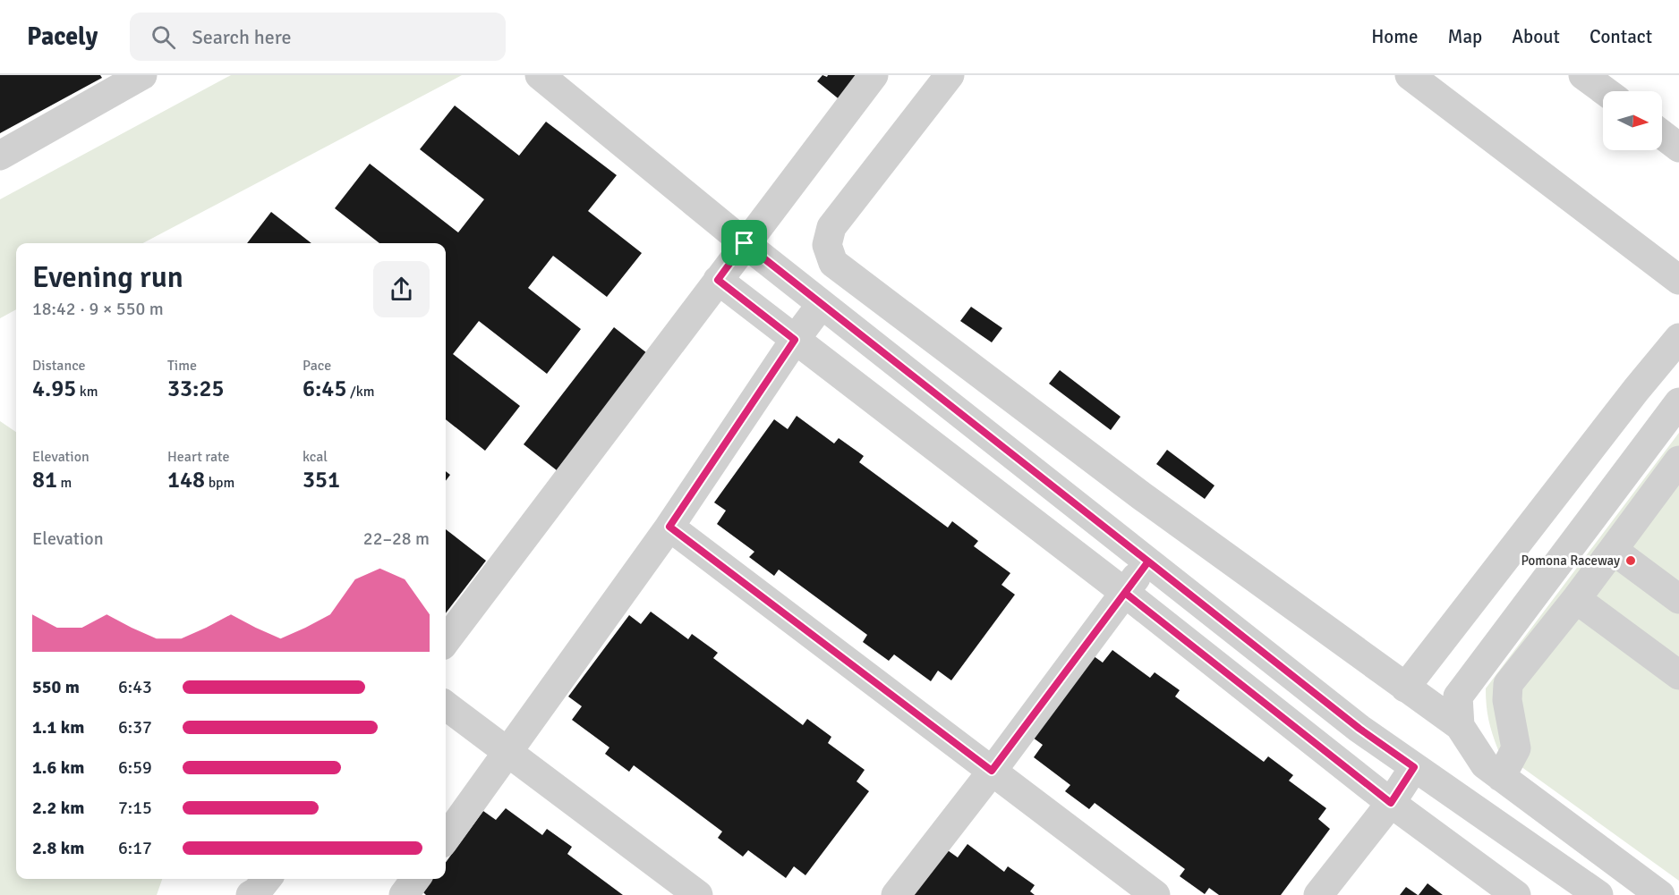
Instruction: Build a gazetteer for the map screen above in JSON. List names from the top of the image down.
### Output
{
  "places": ["Pomona Raceway"],
  "north": "right",
  "page": {
    "header": "Pacely",
    "search": "Search here",
    "nav": [
      "Home",
      "Map",
      "About",
      "Contact"
    ],
    "heading": ["Evening run", "18:42 · 9 × 550 m"],
    "stats": [
      ["Distance", "4.95 km"],
      ["Time", "33:25"],
      ["Pace", "6:45 /km"],
      ["Elevation", "81 m"],
      ["Heart rate", "148 bpm"],
      ["kcal", "351"]
    ],
    "chart": ["Elevation", "22–28 m"],
    "list": [
      {
        "name": "550 m",
        "note": "6:43"
      },
      {
        "name": "1.1 km",
        "note": "6:37"
      },
      {
        "name": "1.6 km",
        "note": "6:59"
      },
      {
        "name": "2.2 km",
        "note": "7:15"
      },
      {
        "name": "2.8 km",
        "note": "6:17"
      }
    ]
  }
}
